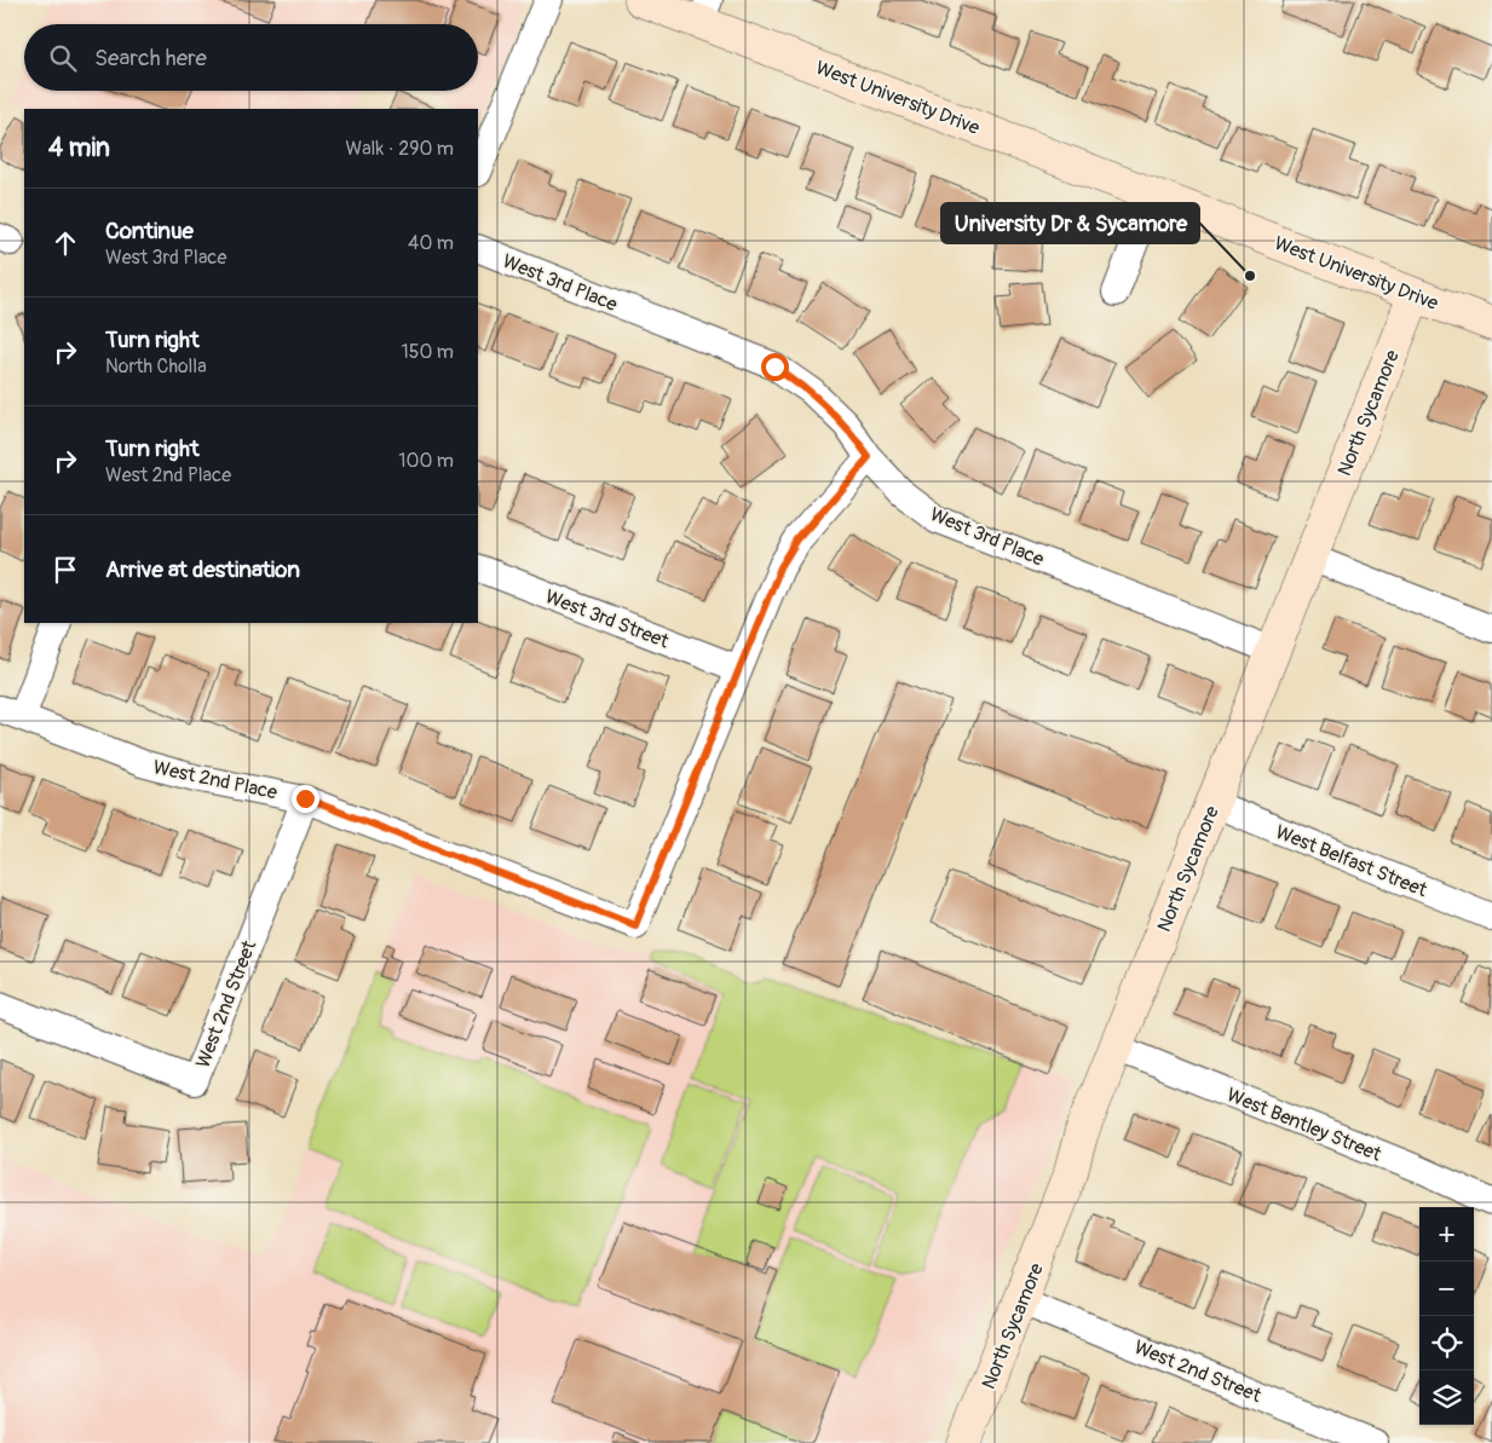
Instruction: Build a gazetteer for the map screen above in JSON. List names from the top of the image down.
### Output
{
  "streets": {
    "street": [
      "West University Drive",
      "West 3rd Place",
      "North Sycamore",
      "West 3rd Street",
      "West 2nd Place",
      "West Belfast Street",
      "West 2nd Street",
      "West Bentley Street"
    ]
  },
  "crossings": [
    ["West University Drive", "North Sycamore"],
    ["West 3rd Place", "North Sycamore"],
    ["North Sycamore", "West Belfast Street"],
    ["North Sycamore", "West 2nd Street"],
    ["North Sycamore", "West Bentley Street"],
    ["West 3rd Street", "West 2nd Place"],
    ["West 2nd Place", "West 2nd Street"]
  ],
  "places": ["University Dr & Sycamore"],
  "page": {
    "search": "Search here",
    "heading": ["4 min", "Walk · 290 m"],
    "list": [
      ["Continue", "West 3rd Place", "40 m"],
      ["Turn right", "North Cholla", "150 m"],
      ["Turn right", "West 2nd Place", "100 m"],
      "Arrive at destination"
    ],
    "map_buttons": ["+", "−"]
  }
}
